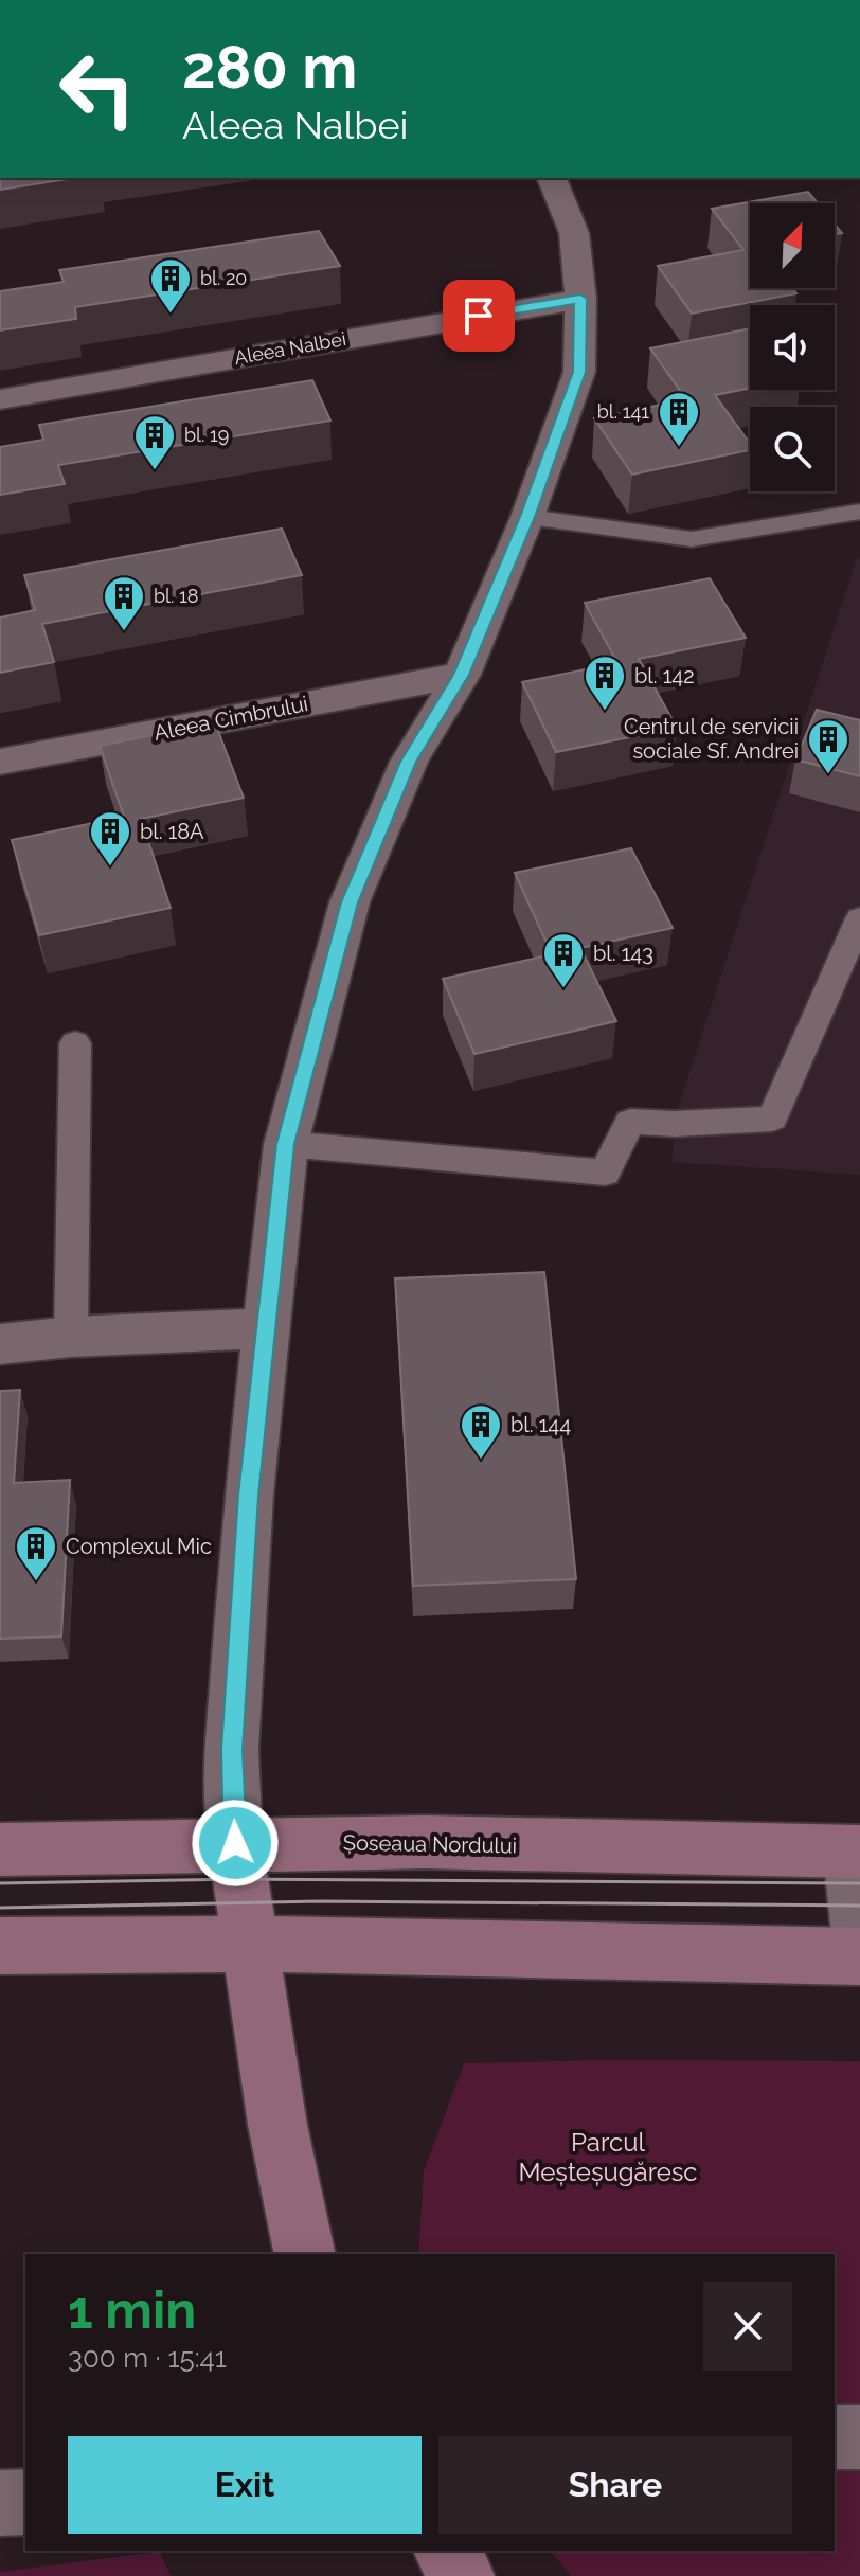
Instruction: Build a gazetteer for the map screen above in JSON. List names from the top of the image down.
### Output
{
  "streets": {
    "main road": ["Șoseaua Nordului"],
    "street": ["Aleea Nalbei", "Aleea Cimbrului"]
  },
  "parks": ["Parcul Meșteșugăresc"],
  "places": {
    "building": [
      "bl. 20",
      "bl. 141",
      "bl. 19",
      "bl. 18",
      "bl. 142",
      "Centrul de servicii sociale Sf. Andrei",
      "bl. 18A",
      "bl. 143",
      "bl. 144",
      "Complexul Mic"
    ]
  },
  "north": "top right",
  "page": {
    "turn": ["280 m", "Aleea Nalbei"],
    "heading": ["1 min", "300 m · 15:41"],
    "buttons": ["Exit", "Share"]
  }
}
